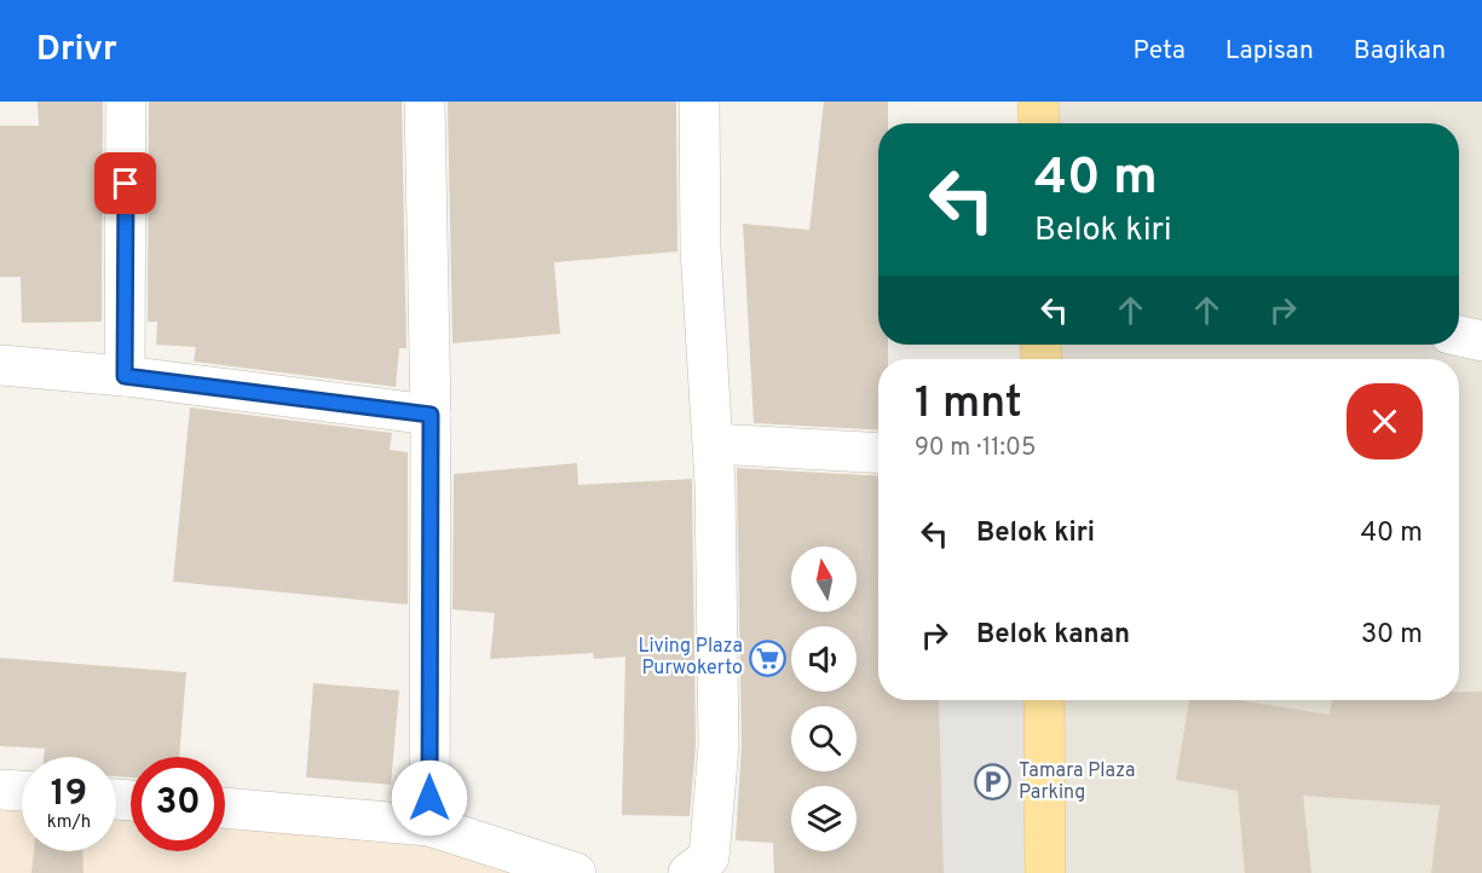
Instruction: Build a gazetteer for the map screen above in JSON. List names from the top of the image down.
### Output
{
  "places": {
    "supermarket": ["Living Plaza Purwokerto"],
    "parking": ["Tamara Plaza Parking"]
  },
  "north": "top",
  "page": {
    "header": "Drivr",
    "nav": ["Peta", "Lapisan", "Bagikan"],
    "turn": ["40 m", "Belok kiri"],
    "heading": ["1 mnt", "90 m · 11:05"],
    "list": [
      {
        "name": "Belok kiri",
        "value": "40 m"
      },
      {
        "name": "Belok kanan",
        "value": "30 m"
      }
    ],
    "speed": "19 km/h",
    "limit": "30"
  }
}
